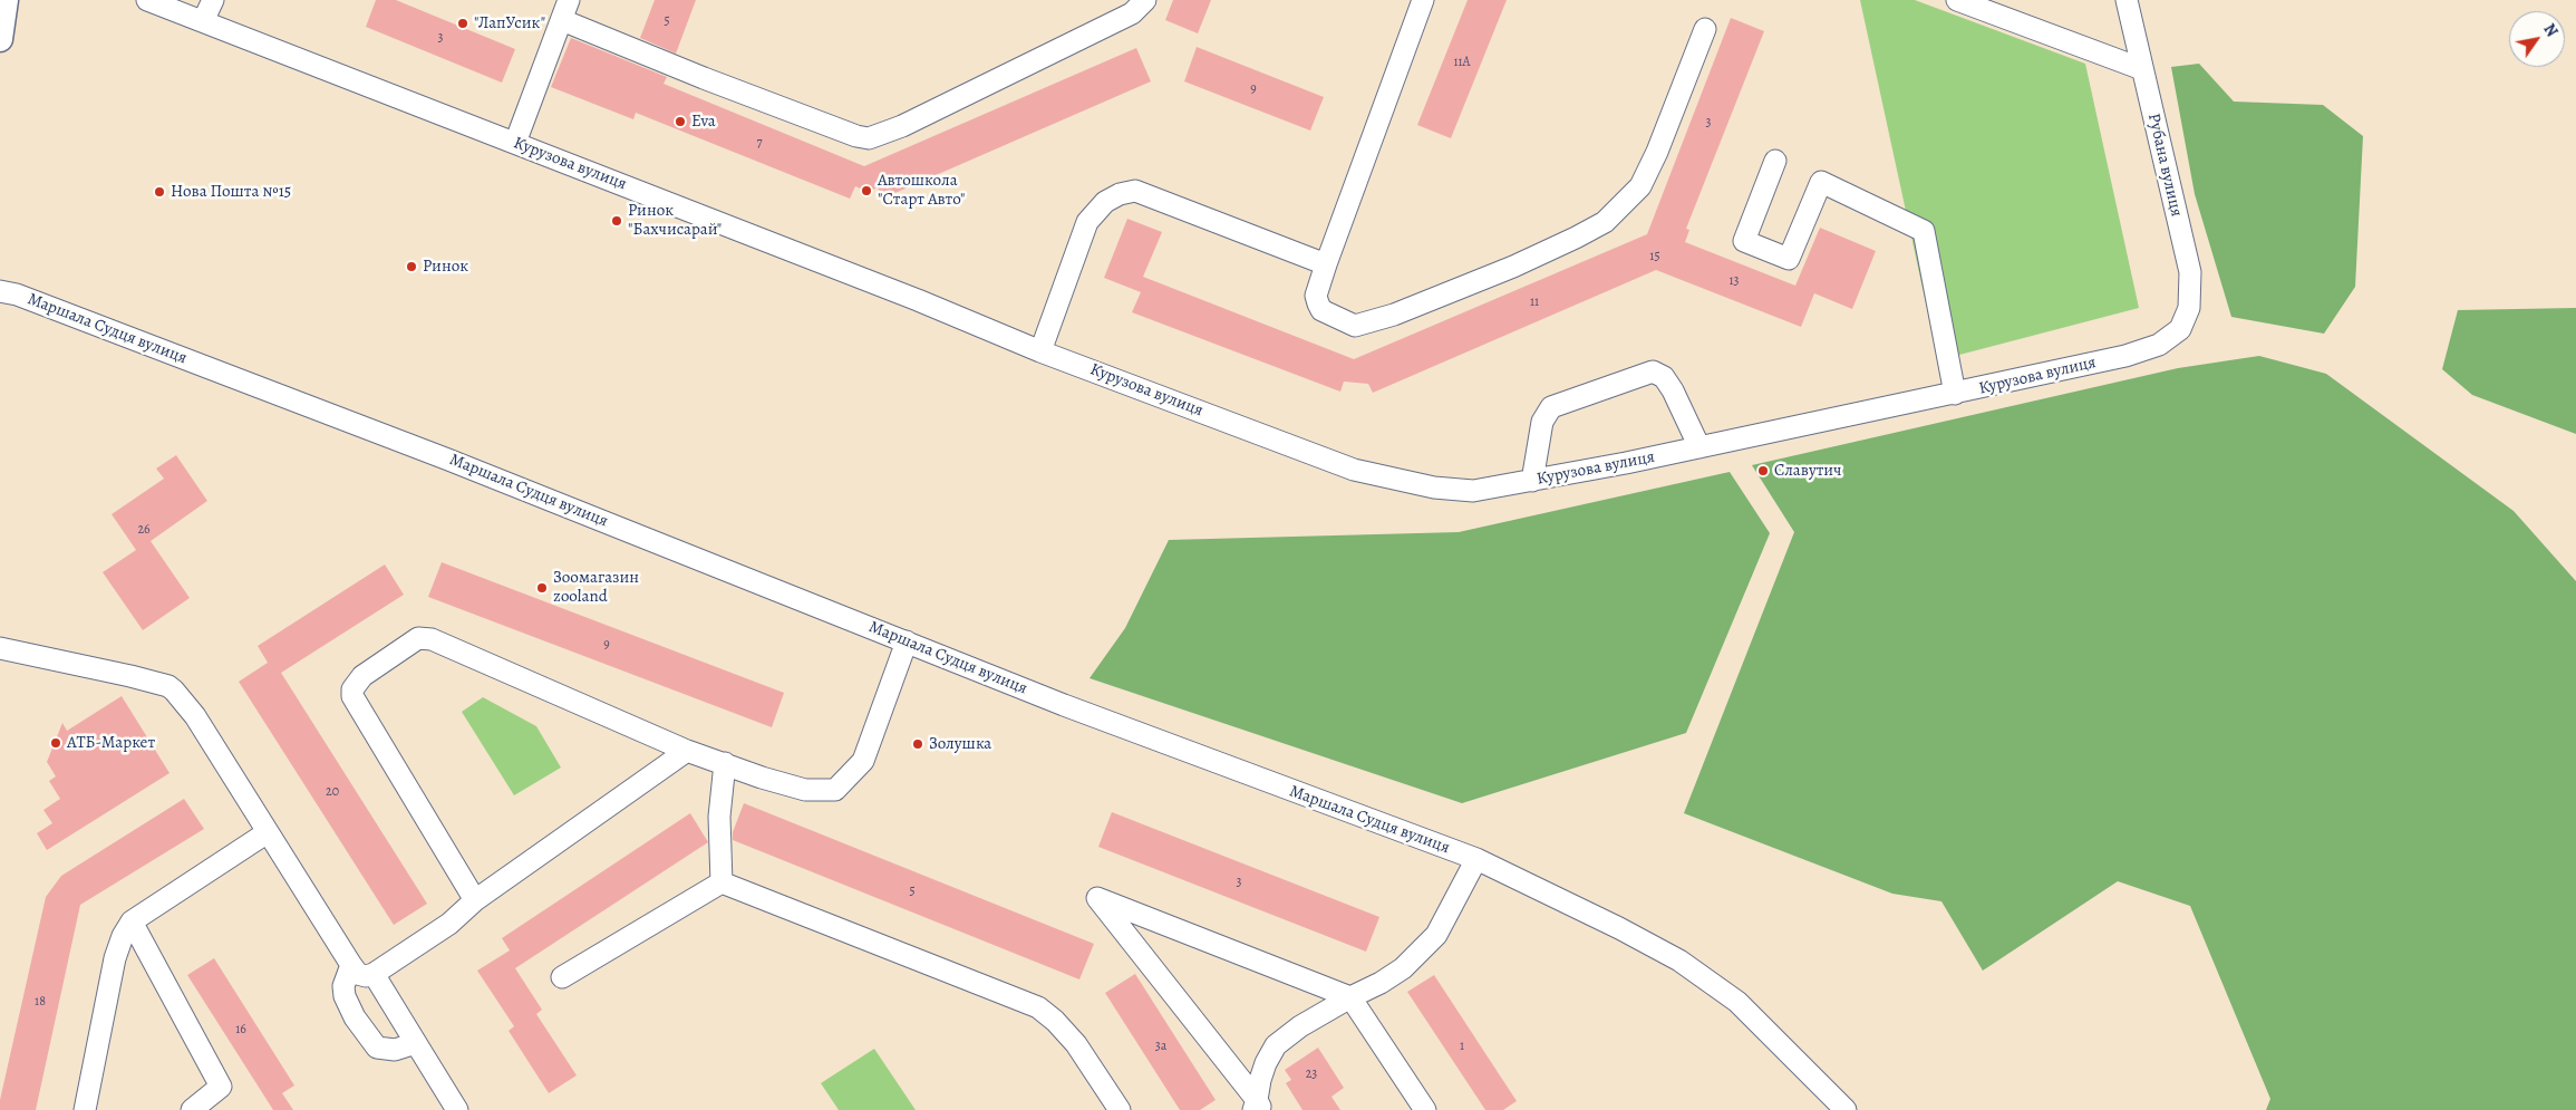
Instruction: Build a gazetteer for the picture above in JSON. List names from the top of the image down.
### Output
{
  "streets": {
    "street": ["Курузова вулиця", "Рубана вулиця", "Маршала Судця вулиця"]
  },
  "crossings": [
    ["Курузова вулиця", "Рубана вулиця"]
  ],
  "places": [
    "\"ЛапУсик\"",
    "Eva",
    "Автошкола \"Старт Авто\"",
    "Нова Пошта №15",
    "Ринок \"Бахчисарай\"",
    "Ринок",
    "Славутич",
    "Зоомагазин zooland",
    "АТБ-Маркет",
    "Золушка"
  ],
  "house_numbers": [
    "5",
    "3",
    "11А",
    "9",
    "3",
    "7",
    "15",
    "13",
    "11",
    "26",
    "9",
    "20",
    "3",
    "5",
    "18",
    "16",
    "3а",
    "1",
    "23"
  ],
  "north": "top right"
}
